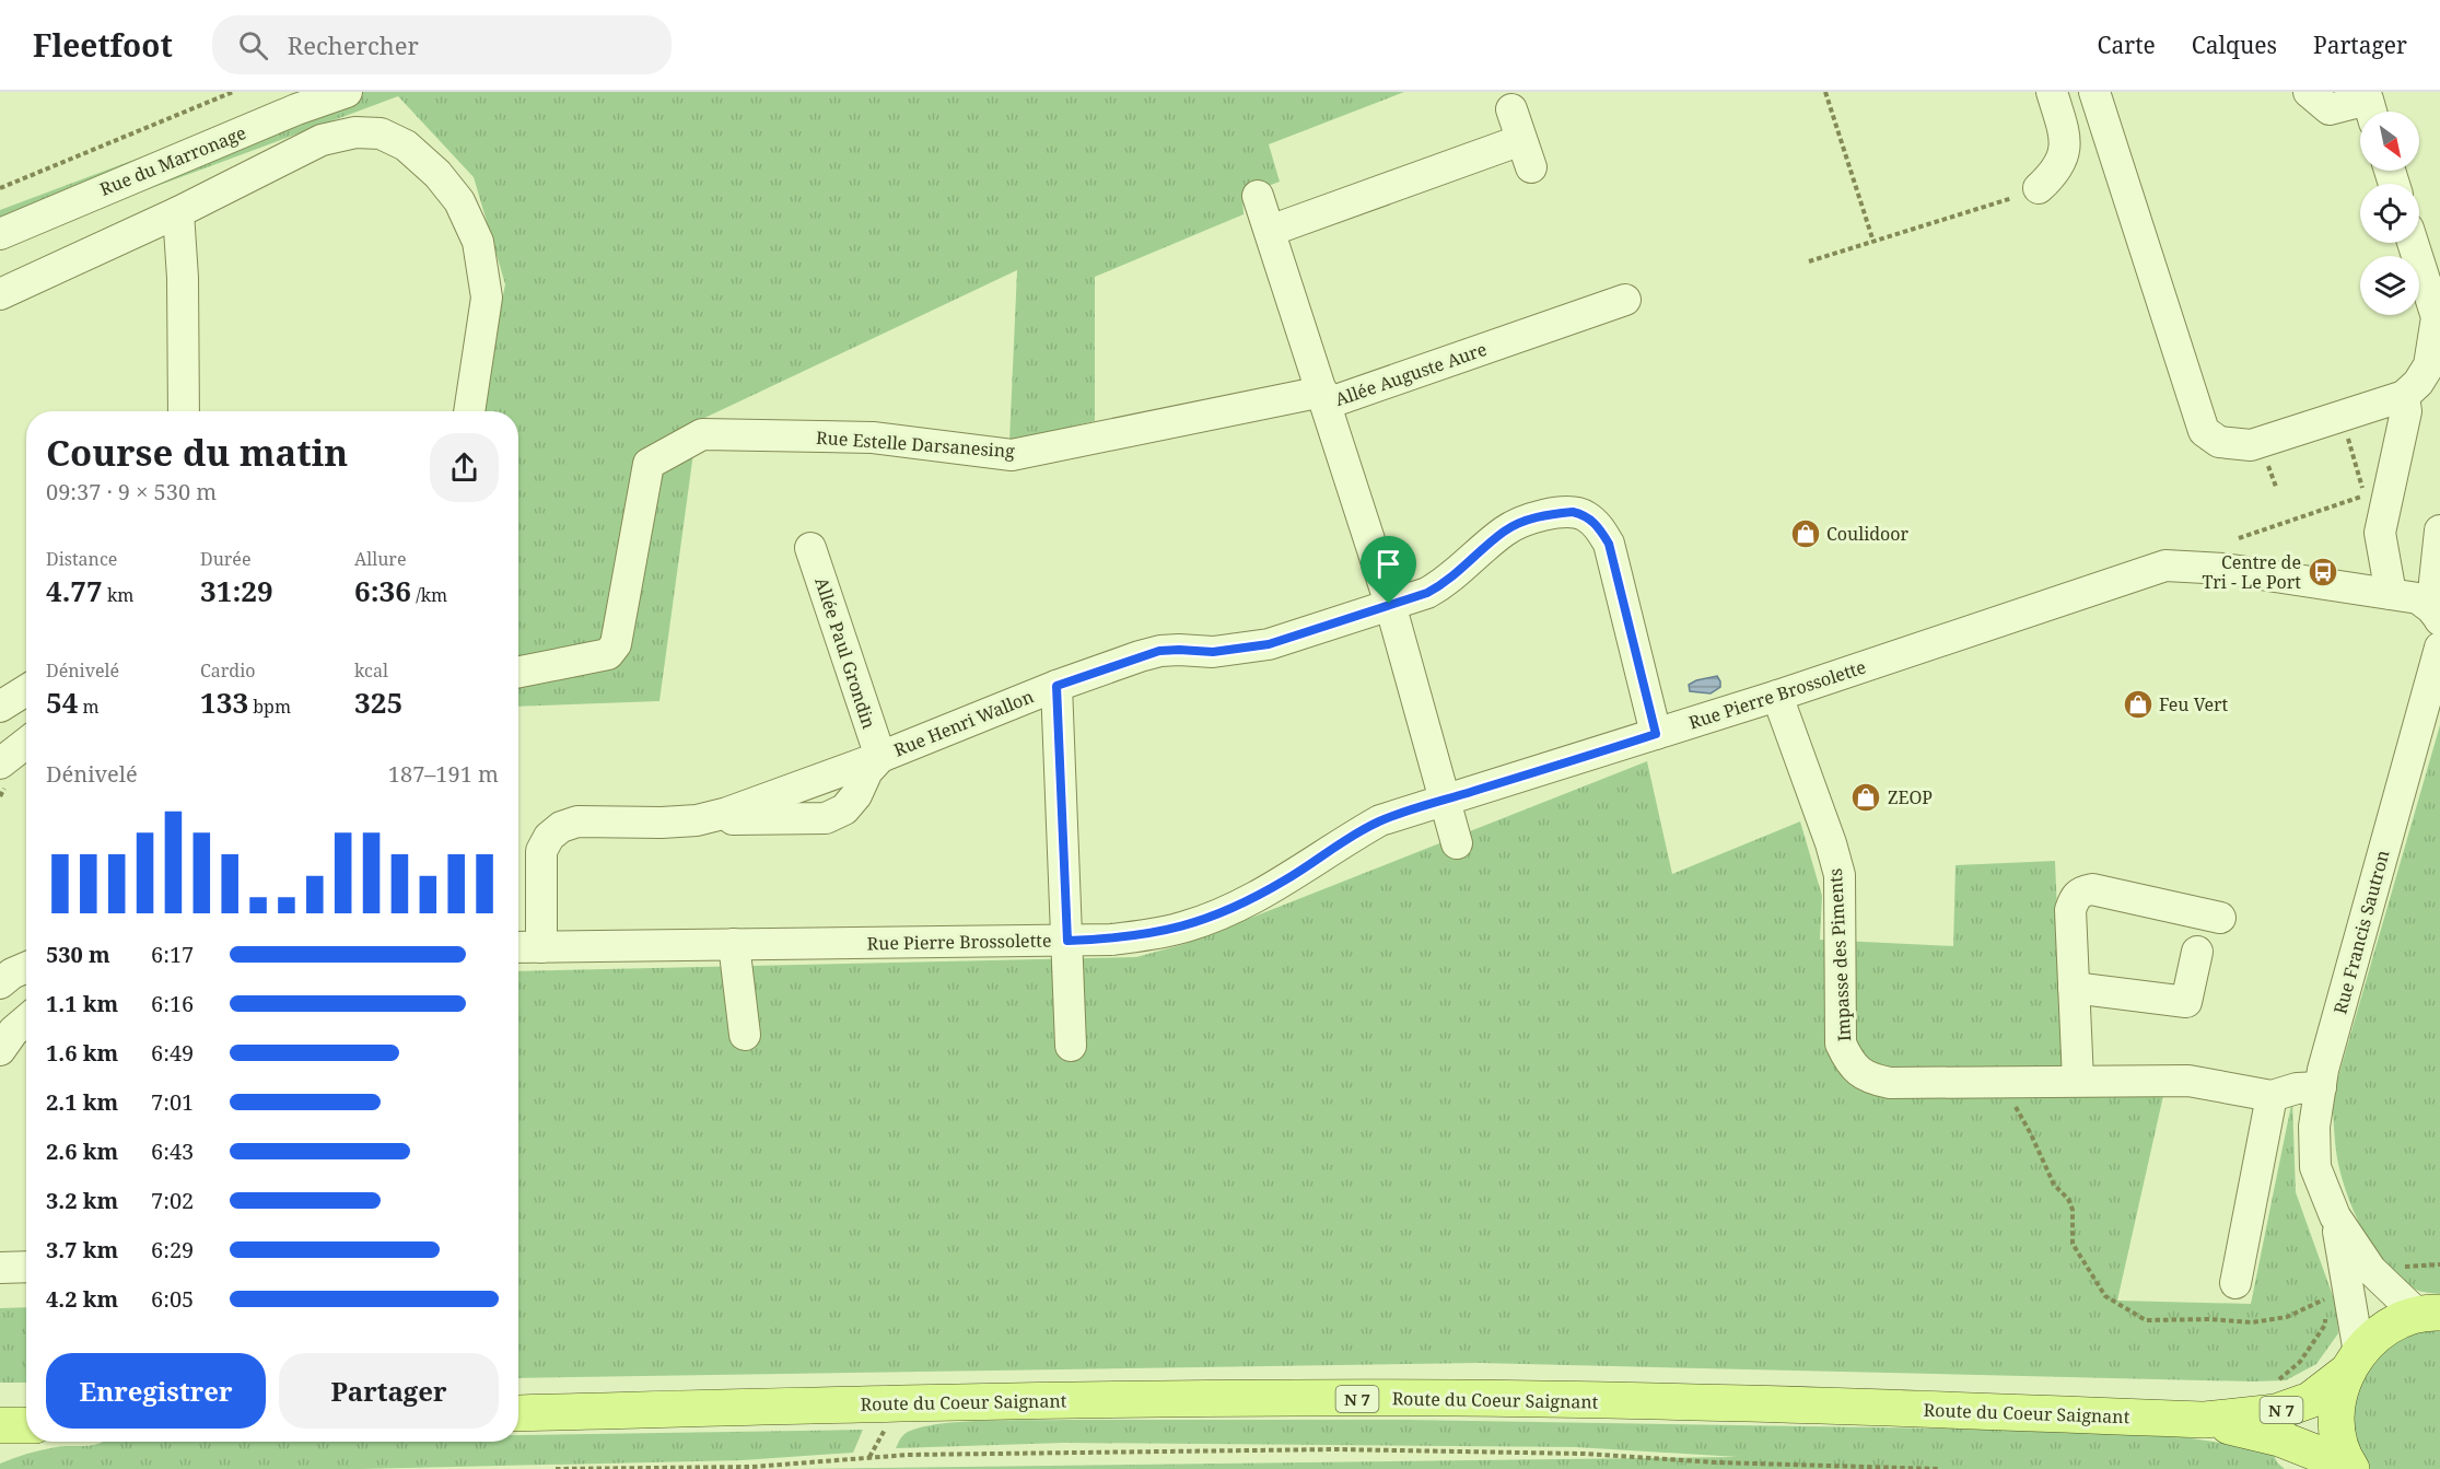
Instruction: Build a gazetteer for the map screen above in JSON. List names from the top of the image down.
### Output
{
  "streets": {
    "main road": ["N 7", "Route du Coeur Saignant"],
    "street": [
      "Rue du Marronage",
      "Allée Auguste Aure",
      "Rue Estelle Darsanesing",
      "Allée Paul Grondin",
      "Rue Pierre Brossolette",
      "Rue Henri Wallon",
      "Rue Francis Sautron",
      "Impasse des Piments"
    ]
  },
  "crossings": [
    ["Allée Auguste Aure", "Rue Estelle Darsanesing"],
    ["Allée Auguste Aure", "Rue Pierre Brossolette"],
    ["Allée Auguste Aure", "Rue Henri Wallon"],
    ["Allée Paul Grondin", "Rue Henri Wallon"],
    ["Rue Pierre Brossolette", "Rue Henri Wallon"],
    ["Rue Pierre Brossolette", "Rue Francis Sautron"],
    ["Rue Pierre Brossolette", "Impasse des Piments"]
  ],
  "places": {
    "shop": ["Coulidoor", "Feu Vert", "ZEOP"],
    "bus stop": ["Centre de Tri - Le Port"]
  },
  "north": "bottom right",
  "page": {
    "header": "Fleetfoot",
    "search": "Rechercher",
    "nav": ["Carte", "Calques", "Partager"],
    "heading": ["Course du matin", "09:37 · 9 × 530 m"],
    "stats": [
      ["Distance", "4.77 km"],
      ["Durée", "31:29"],
      ["Allure", "6:36 /km"],
      ["Dénivelé", "54 m"],
      ["Cardio", "133 bpm"],
      ["kcal", "325"]
    ],
    "chart": ["Dénivelé", "187–191 m"],
    "list": [
      {
        "name": "530 m",
        "note": "6:17"
      },
      {
        "name": "1.1 km",
        "note": "6:16"
      },
      {
        "name": "1.6 km",
        "note": "6:49"
      },
      {
        "name": "2.1 km",
        "note": "7:01"
      },
      {
        "name": "2.6 km",
        "note": "6:43"
      },
      {
        "name": "3.2 km",
        "note": "7:02"
      },
      {
        "name": "3.7 km",
        "note": "6:29"
      },
      {
        "name": "4.2 km",
        "note": "6:05"
      }
    ],
    "buttons": ["Enregistrer", "Partager"]
  }
}
